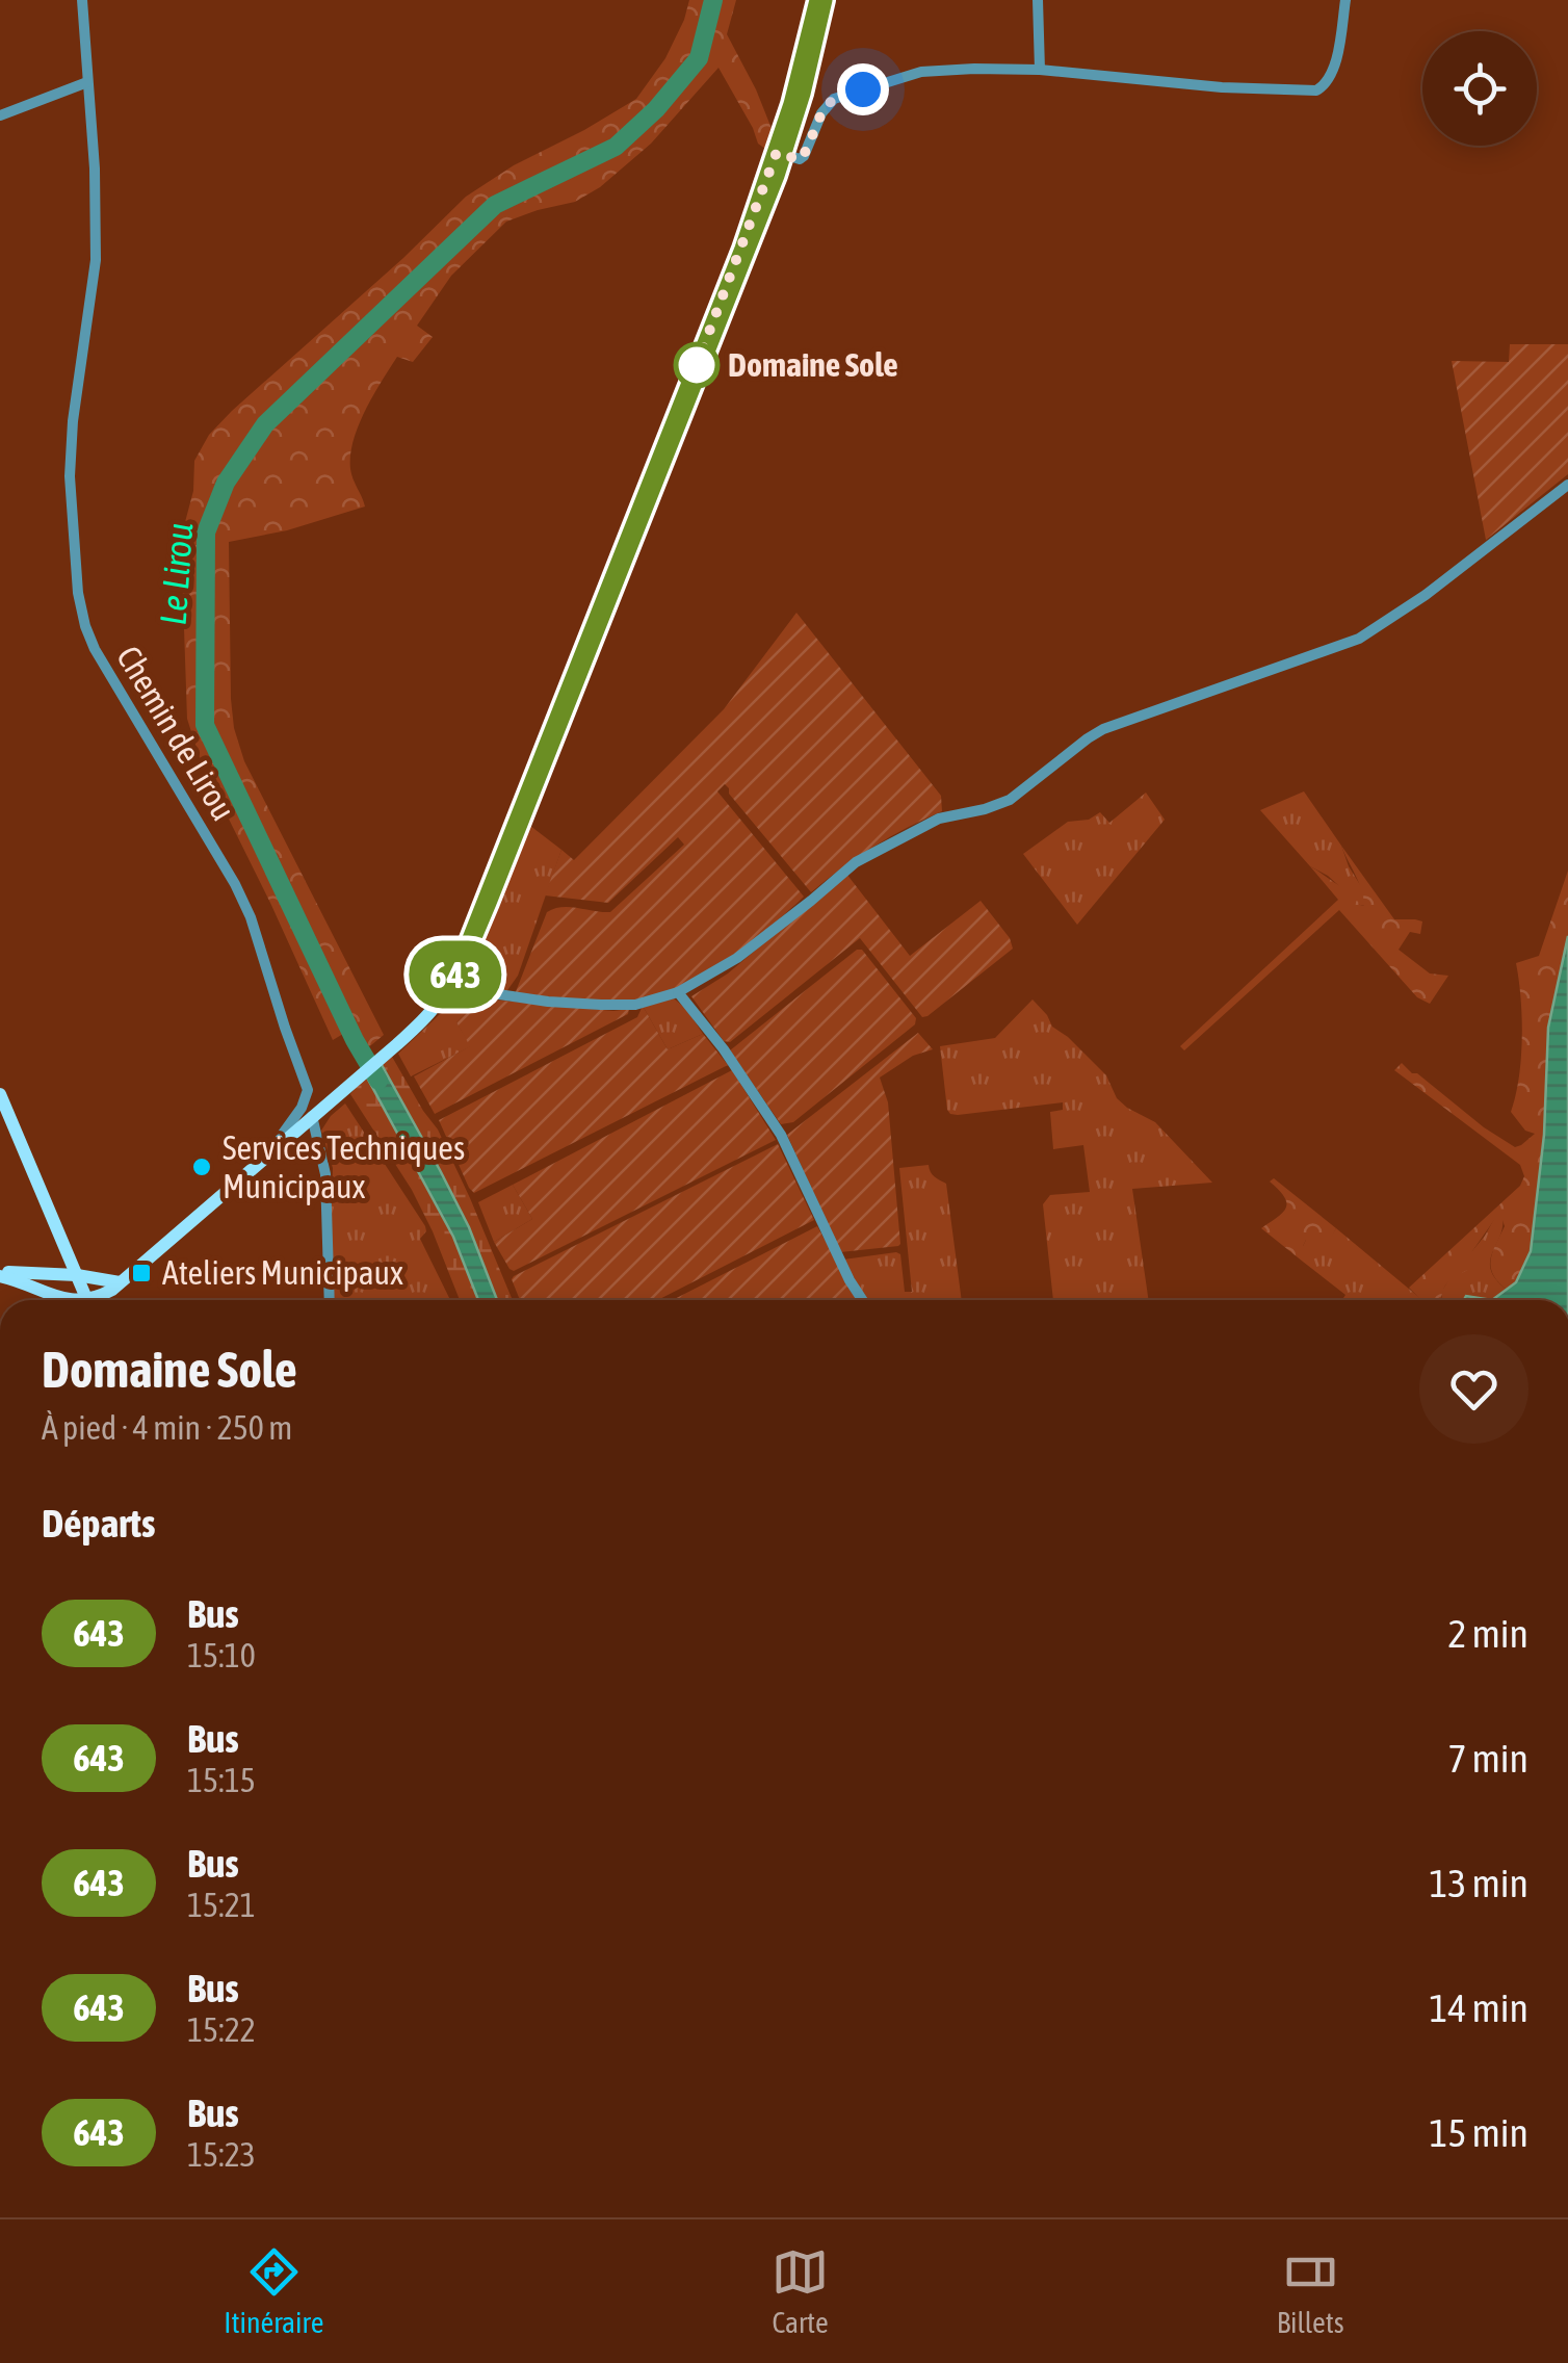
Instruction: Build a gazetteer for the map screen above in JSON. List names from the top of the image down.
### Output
{
  "streets": {
    "street": ["Chemin de Lirou"]
  },
  "water": ["Le Lirou"],
  "places": {
    "other": ["Domaine Sole", "Services Techniques Municipaux"],
    "transit": ["Ateliers Municipaux"]
  },
  "lines": ["bus line 643"],
  "page": {
    "on_map": "643",
    "heading": [
      ["Domaine Sole", "À pied · 4 min · 250 m"],
      "Départs"
    ],
    "list": [
      {
        "mark": "643",
        "name": "Bus",
        "note": "15:10",
        "value": "2 min"
      },
      {
        "mark": "643",
        "name": "Bus",
        "note": "15:15",
        "value": "7 min"
      },
      {
        "mark": "643",
        "name": "Bus",
        "note": "15:21",
        "value": "13 min"
      },
      {
        "mark": "643",
        "name": "Bus",
        "note": "15:22",
        "value": "14 min"
      },
      {
        "mark": "643",
        "name": "Bus",
        "note": "15:23",
        "value": "15 min"
      }
    ],
    "tabs": ["Itinéraire", "Carte", "Billets"]
  }
}
